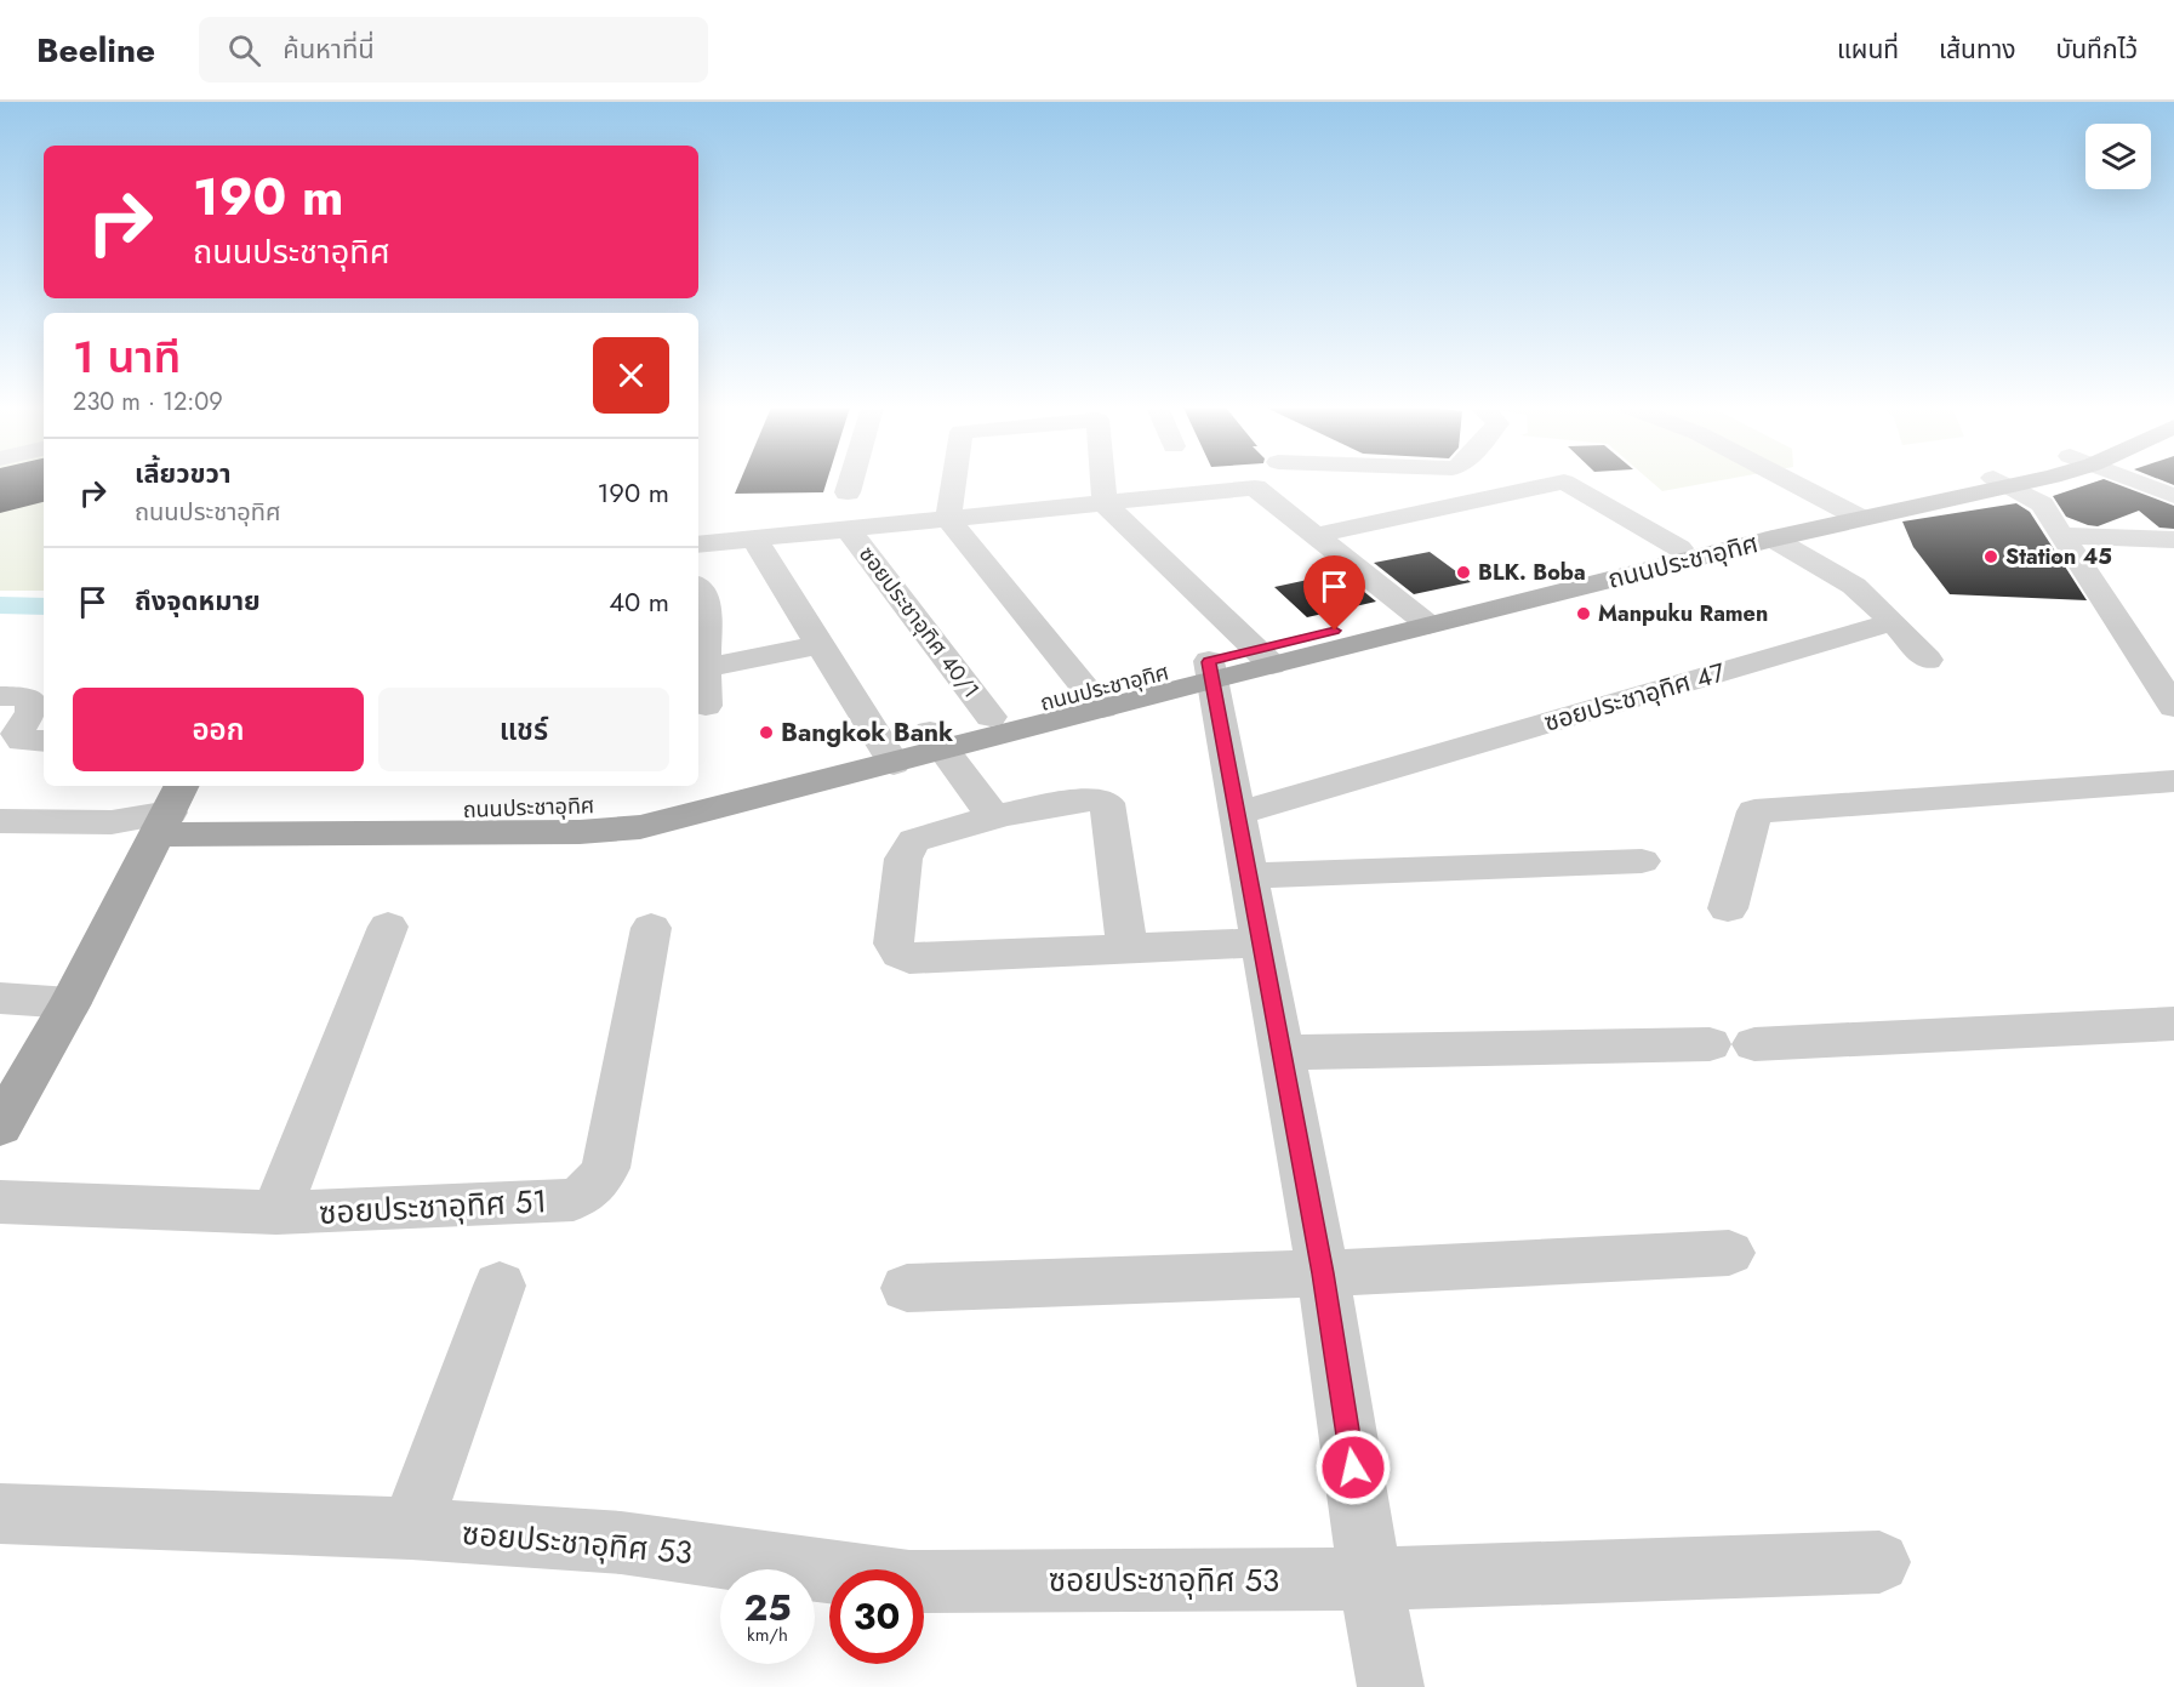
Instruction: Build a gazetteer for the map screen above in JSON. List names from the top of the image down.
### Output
{
  "streets": {
    "main road": ["ถนนประชาอุทิศ"],
    "street": [
      "ซอยประชาอุทิศ 40/1",
      "ซอยประชาอุทิศ 47",
      "ซอยประชาอุทิศ 51",
      "ซอยประชาอุทิศ 53"
    ]
  },
  "crossings": [
    ["ถนนประชาอุทิศ", "ซอยประชาอุทิศ 40/1"]
  ],
  "places": [
    "Station 45",
    "BLK. Boba",
    "Manpuku Ramen",
    "Bangkok Bank"
  ],
  "page": {
    "header": "Beeline",
    "search": "ค้นหาที่นี่",
    "nav": ["แผนที่", "เส้นทาง", "บันทึกไว้"],
    "turn": ["190 m", "ถนนประชาอุทิศ"],
    "heading": ["1 นาที", "230 m · 12:09"],
    "list": [
      {
        "name": "เลี้ยวขวา",
        "note": "ถนนประชาอุทิศ",
        "value": "190 m"
      },
      {
        "name": "ถึงจุดหมาย",
        "value": "40 m"
      }
    ],
    "buttons": ["ออก", "แชร์"],
    "speed": "25 km/h",
    "limit": "30"
  }
}
